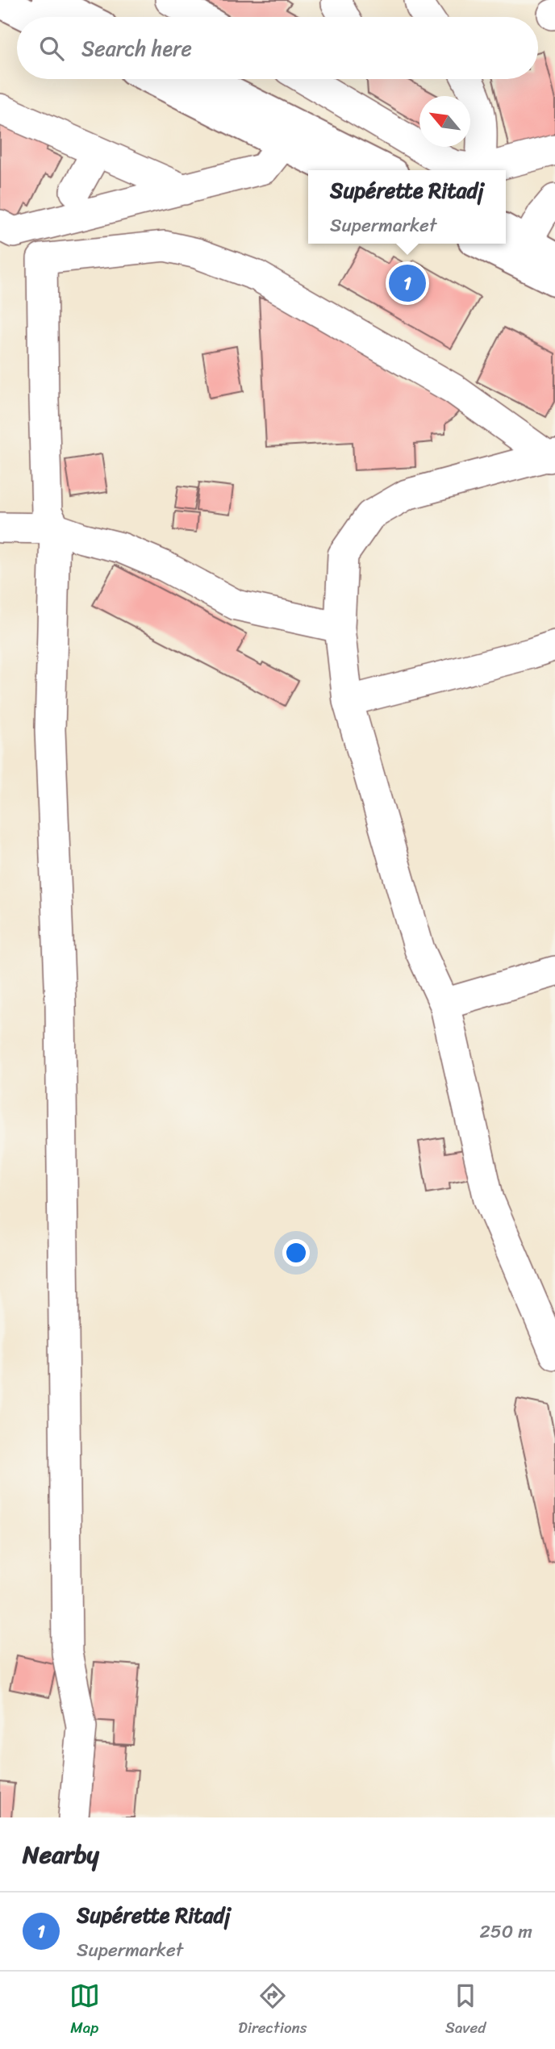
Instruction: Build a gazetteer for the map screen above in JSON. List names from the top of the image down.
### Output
{
  "north": "top left",
  "page": {
    "search": "Search here",
    "popup": ["Supérette Ritadj", "Supermarket"],
    "pins": "1",
    "heading": "Nearby",
    "list": [
      {
        "mark": "1",
        "name": "Supérette Ritadj",
        "note": "Supermarket",
        "value": "250 m"
      }
    ],
    "nav": ["Map", "Directions", "Saved"]
  }
}
